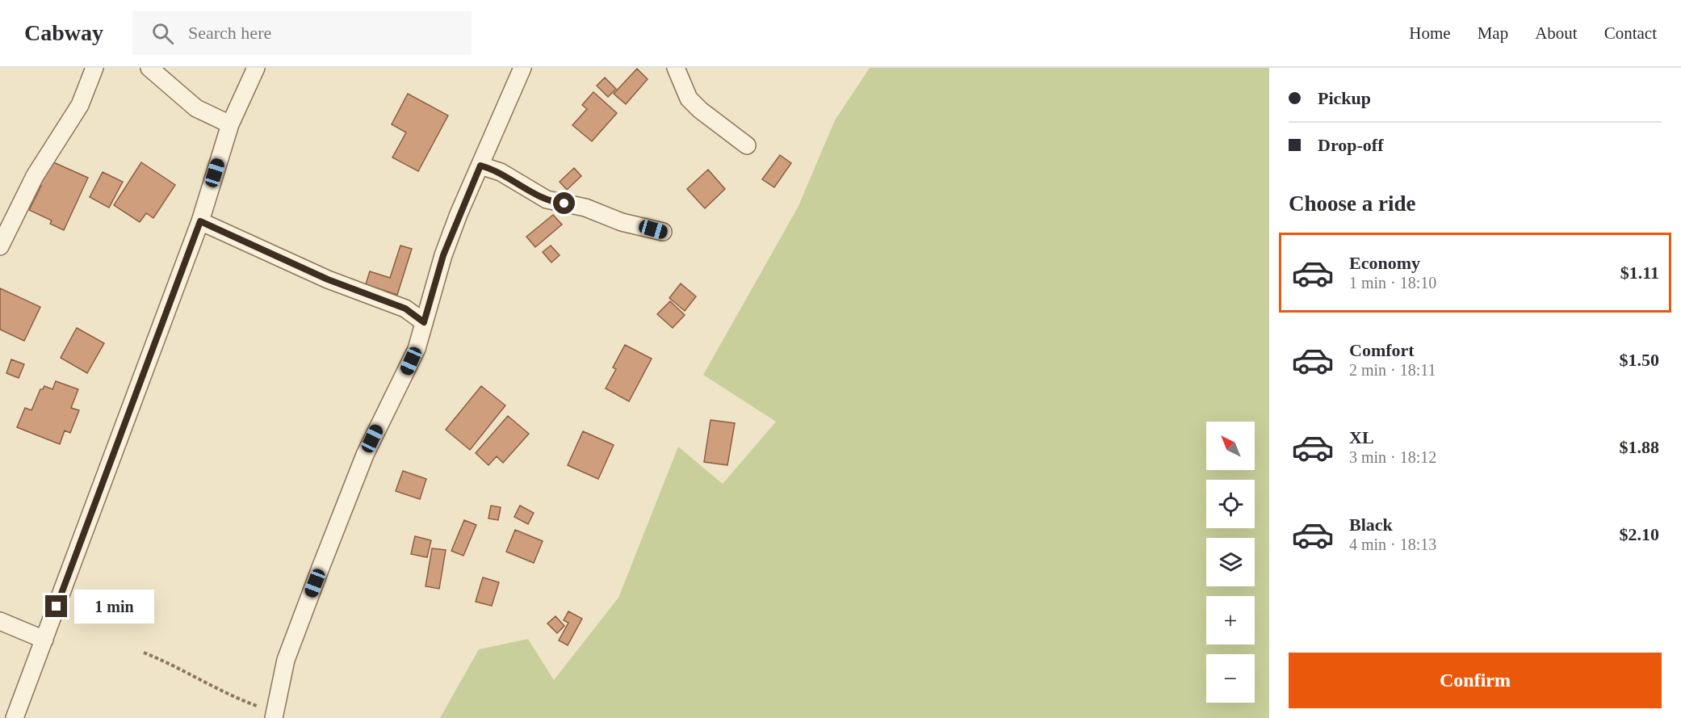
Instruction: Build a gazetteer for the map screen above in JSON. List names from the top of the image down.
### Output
{
  "north": "top left",
  "page": {
    "header": "Cabway",
    "search": "Search here",
    "nav": [
      "Home",
      "Map",
      "About",
      "Contact"
    ],
    "banner": ["Pickup", "Drop-off"],
    "heading": "Choose a ride",
    "list": [
      {
        "name": "Economy",
        "note": "1 min · 18:10",
        "value": "$1.11"
      },
      {
        "name": "Comfort",
        "note": "2 min · 18:11",
        "value": "$1.50"
      },
      {
        "name": "XL",
        "note": "3 min · 18:12",
        "value": "$1.88"
      },
      {
        "name": "Black",
        "note": "4 min · 18:13",
        "value": "$2.10"
      }
    ],
    "map_buttons": ["+", "−"],
    "bubble": "1 min",
    "buttons": "Confirm"
  }
}
